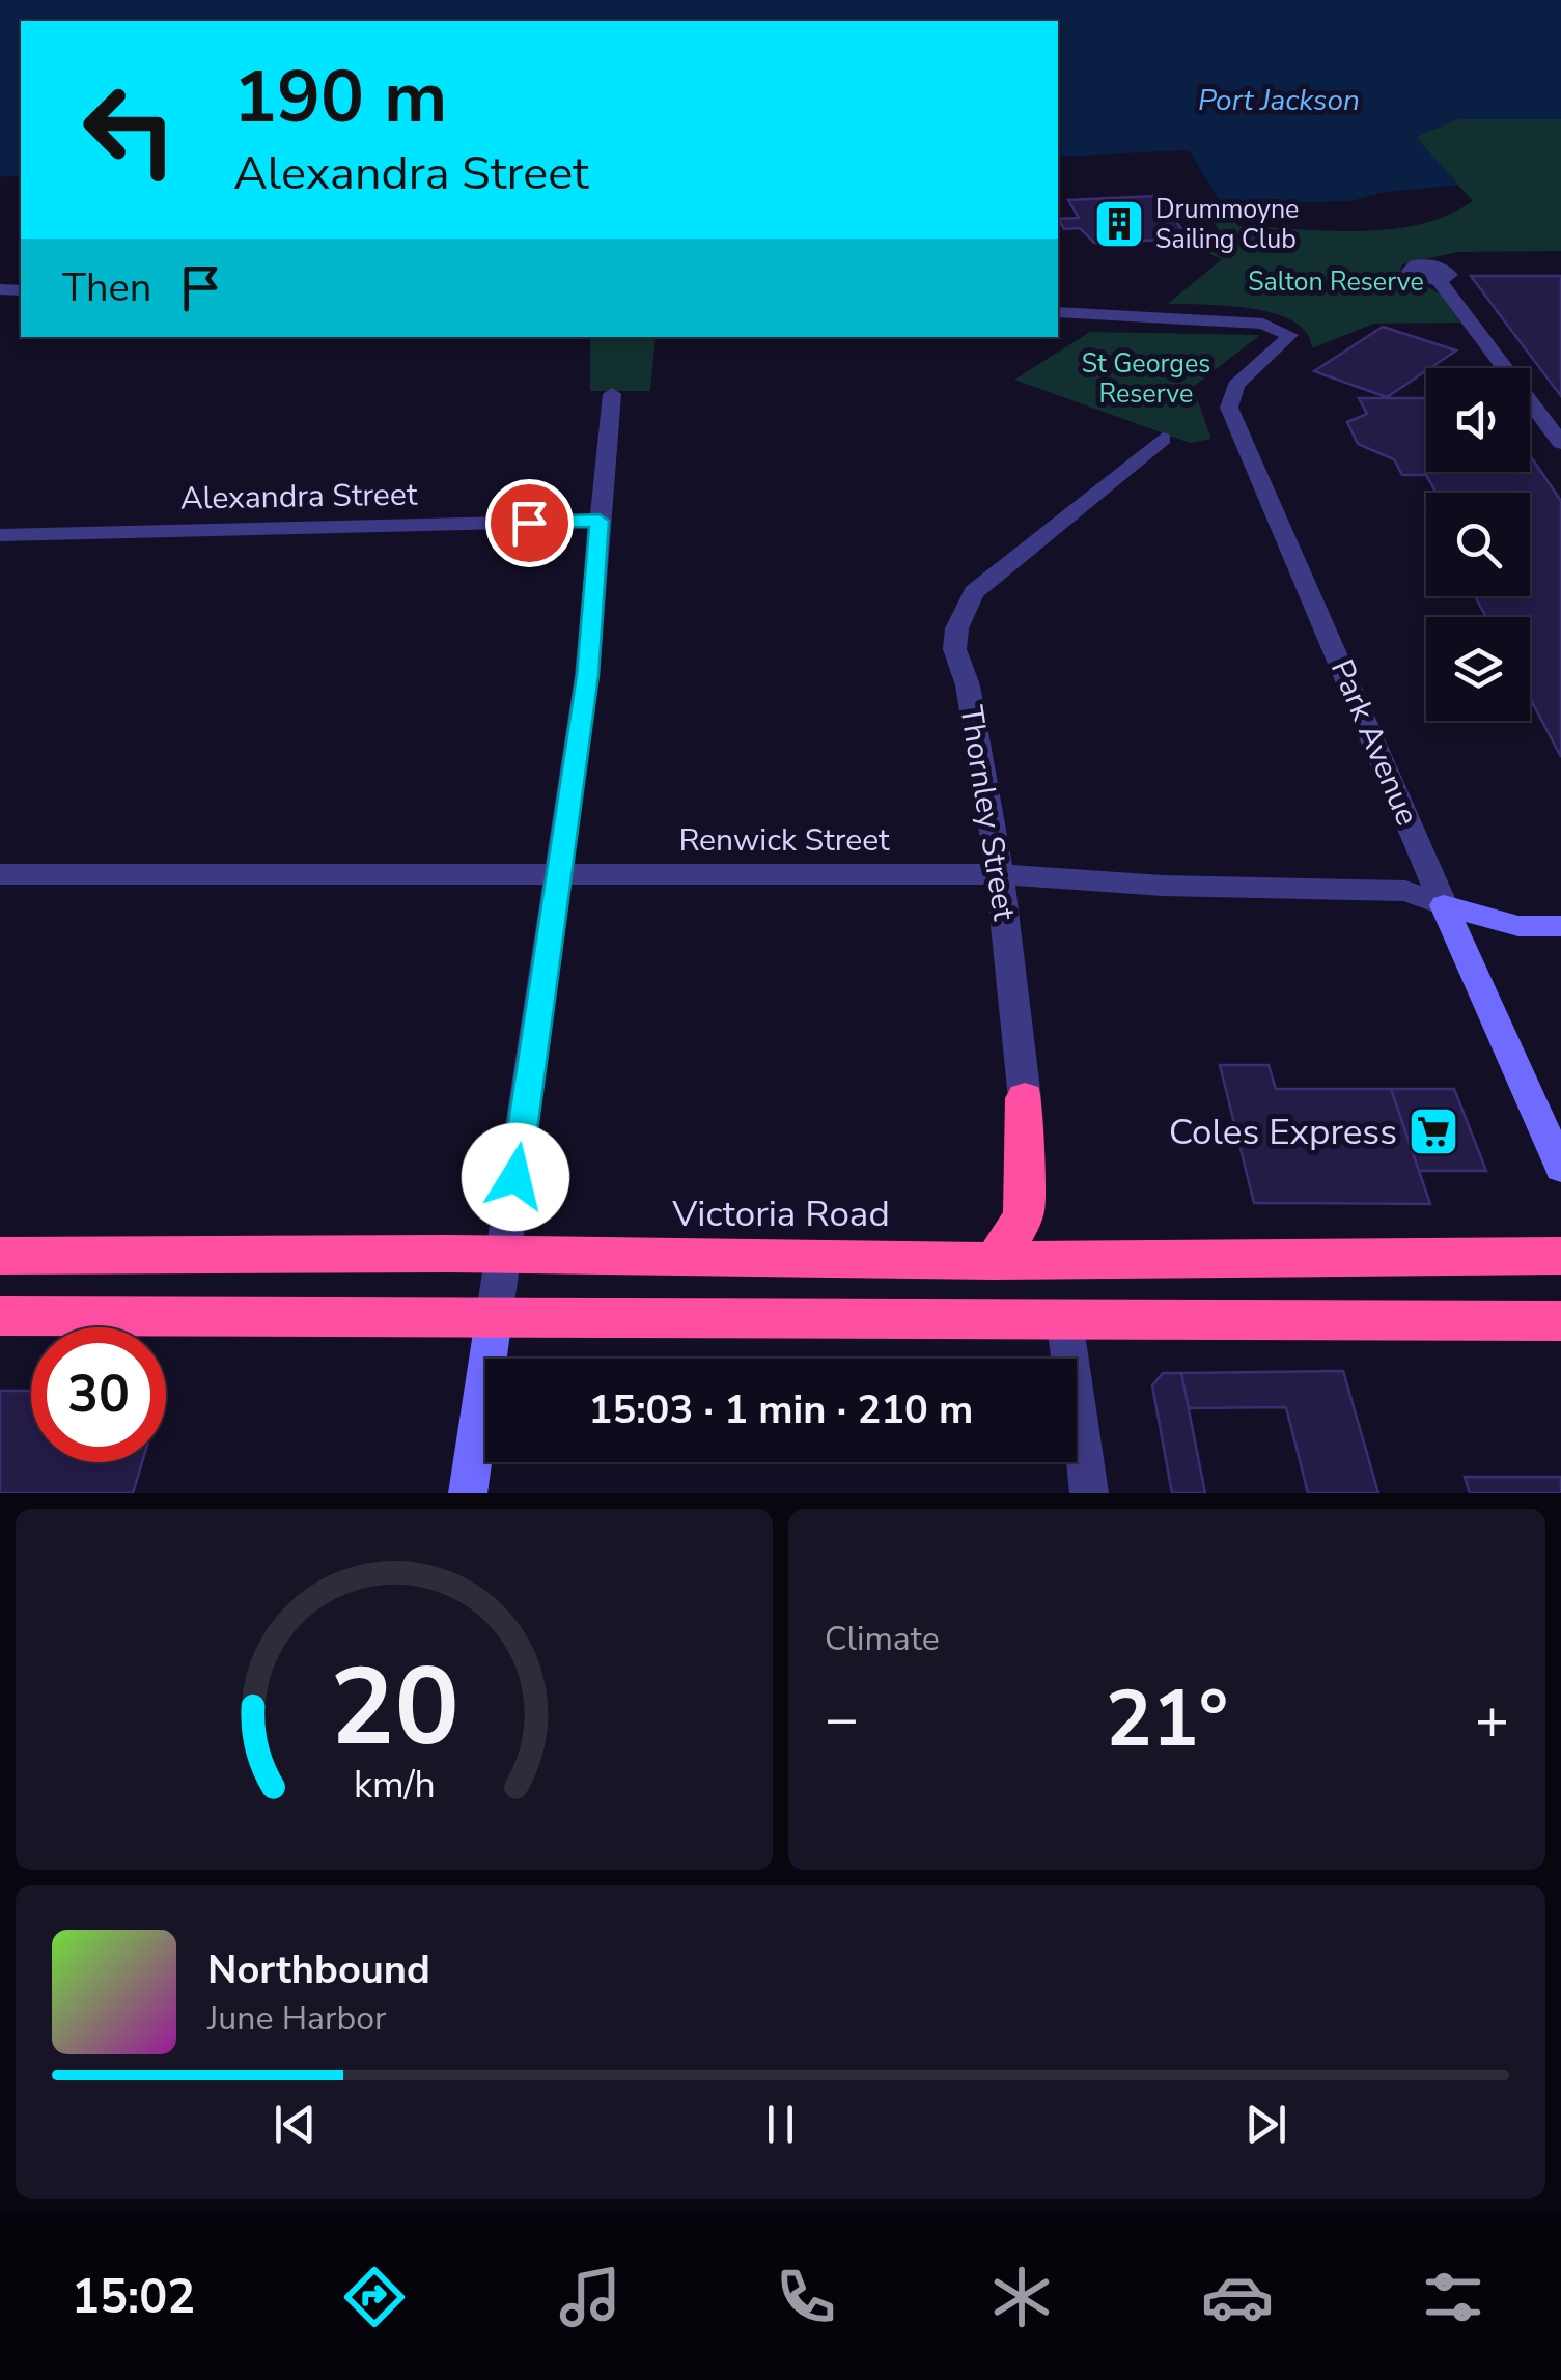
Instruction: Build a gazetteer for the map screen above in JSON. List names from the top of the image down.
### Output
{
  "streets": {
    "highway": ["Victoria Road"],
    "street": [
      "Alexandra Street",
      "Park Avenue",
      "Thornley Street",
      "Renwick Street"
    ]
  },
  "crossings": [
    ["Park Avenue", "Renwick Street"],
    ["Thornley Street", "Renwick Street"]
  ],
  "water": ["Port Jackson"],
  "parks": ["Salton Reserve", "St Georges Reserve"],
  "places": {
    "building": ["Drummoyne Sailing Club"],
    "supermarket": ["Coles Express"]
  },
  "page": {
    "turn": ["190 m", "Alexandra Street"],
    "then": "Then",
    "limit": "30",
    "trip": "15:03 · 1 min · 210 m",
    "tile": "Climate",
    "heat": ["−", "21°", "+"],
    "song": ["Northbound", "June Harbor"],
    "tabs": "15:02",
    "gauge": ["20", "km/h"]
  }
}
